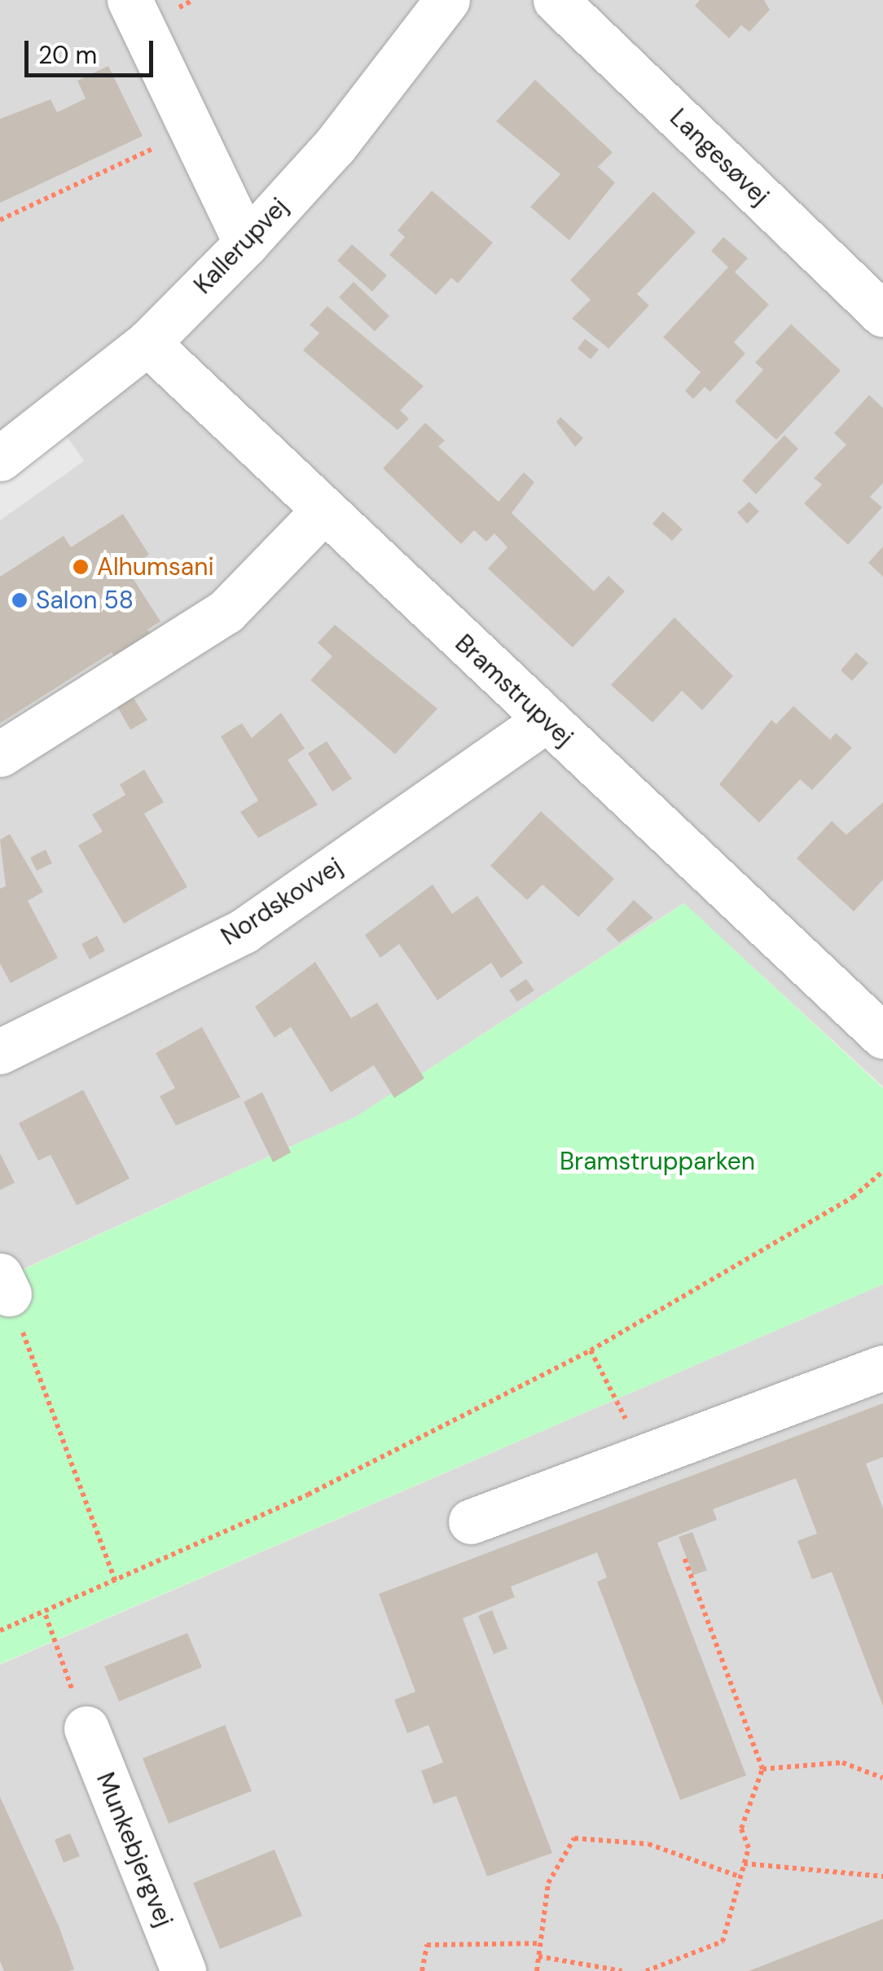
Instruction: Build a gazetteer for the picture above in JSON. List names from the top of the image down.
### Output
{
  "streets": {
    "street": [
      "Langesøvej",
      "Kallerupvej",
      "Bramstrupvej",
      "Nordskovvej",
      "Munkebjergvej"
    ]
  },
  "crossings": [
    ["Kallerupvej", "Bramstrupvej"],
    ["Bramstrupvej", "Nordskovvej"]
  ],
  "parks": ["Bramstrupparken"],
  "places": ["Alhumsani", "Salon 58"],
  "scale_bar": "20 m"
}
